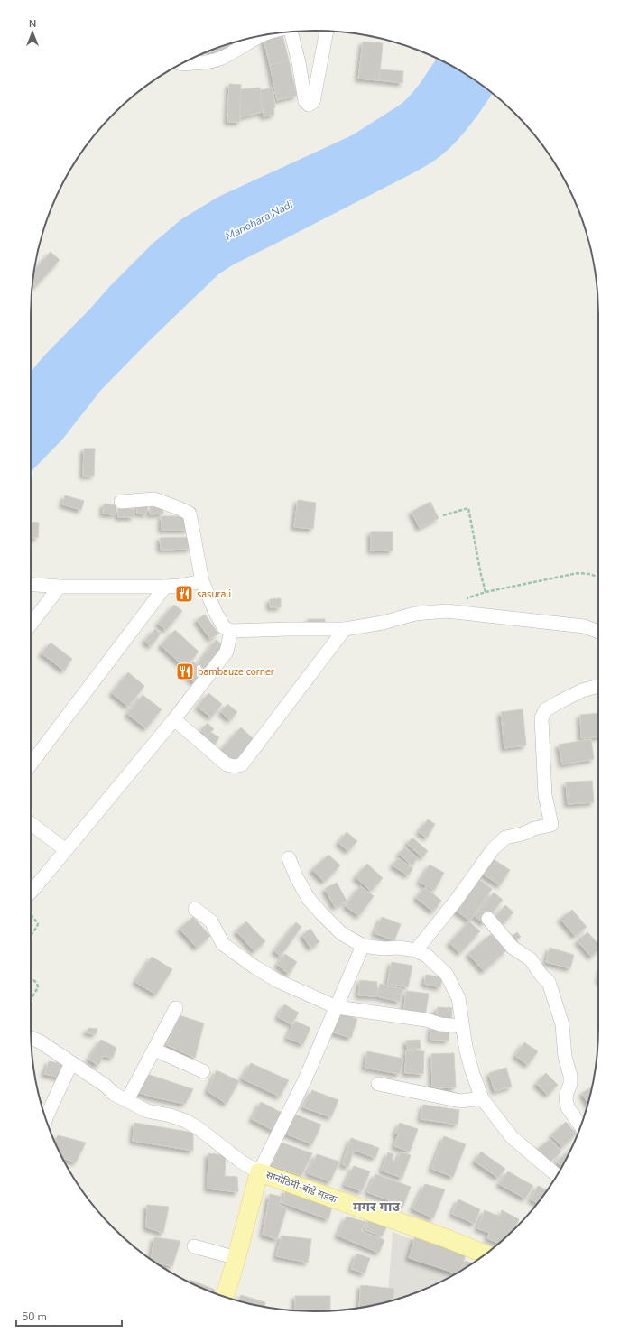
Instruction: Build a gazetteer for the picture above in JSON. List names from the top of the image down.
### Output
{
  "streets": {
    "main road": ["सानोठिमी-बोडे सडक"]
  },
  "districts": ["मगर गाउ"],
  "water": ["Manohara Nadi"],
  "places": {
    "restaurant": ["sasurali", "bambauze corner"]
  },
  "scale_bar": "50 m",
  "north": "top"
}
